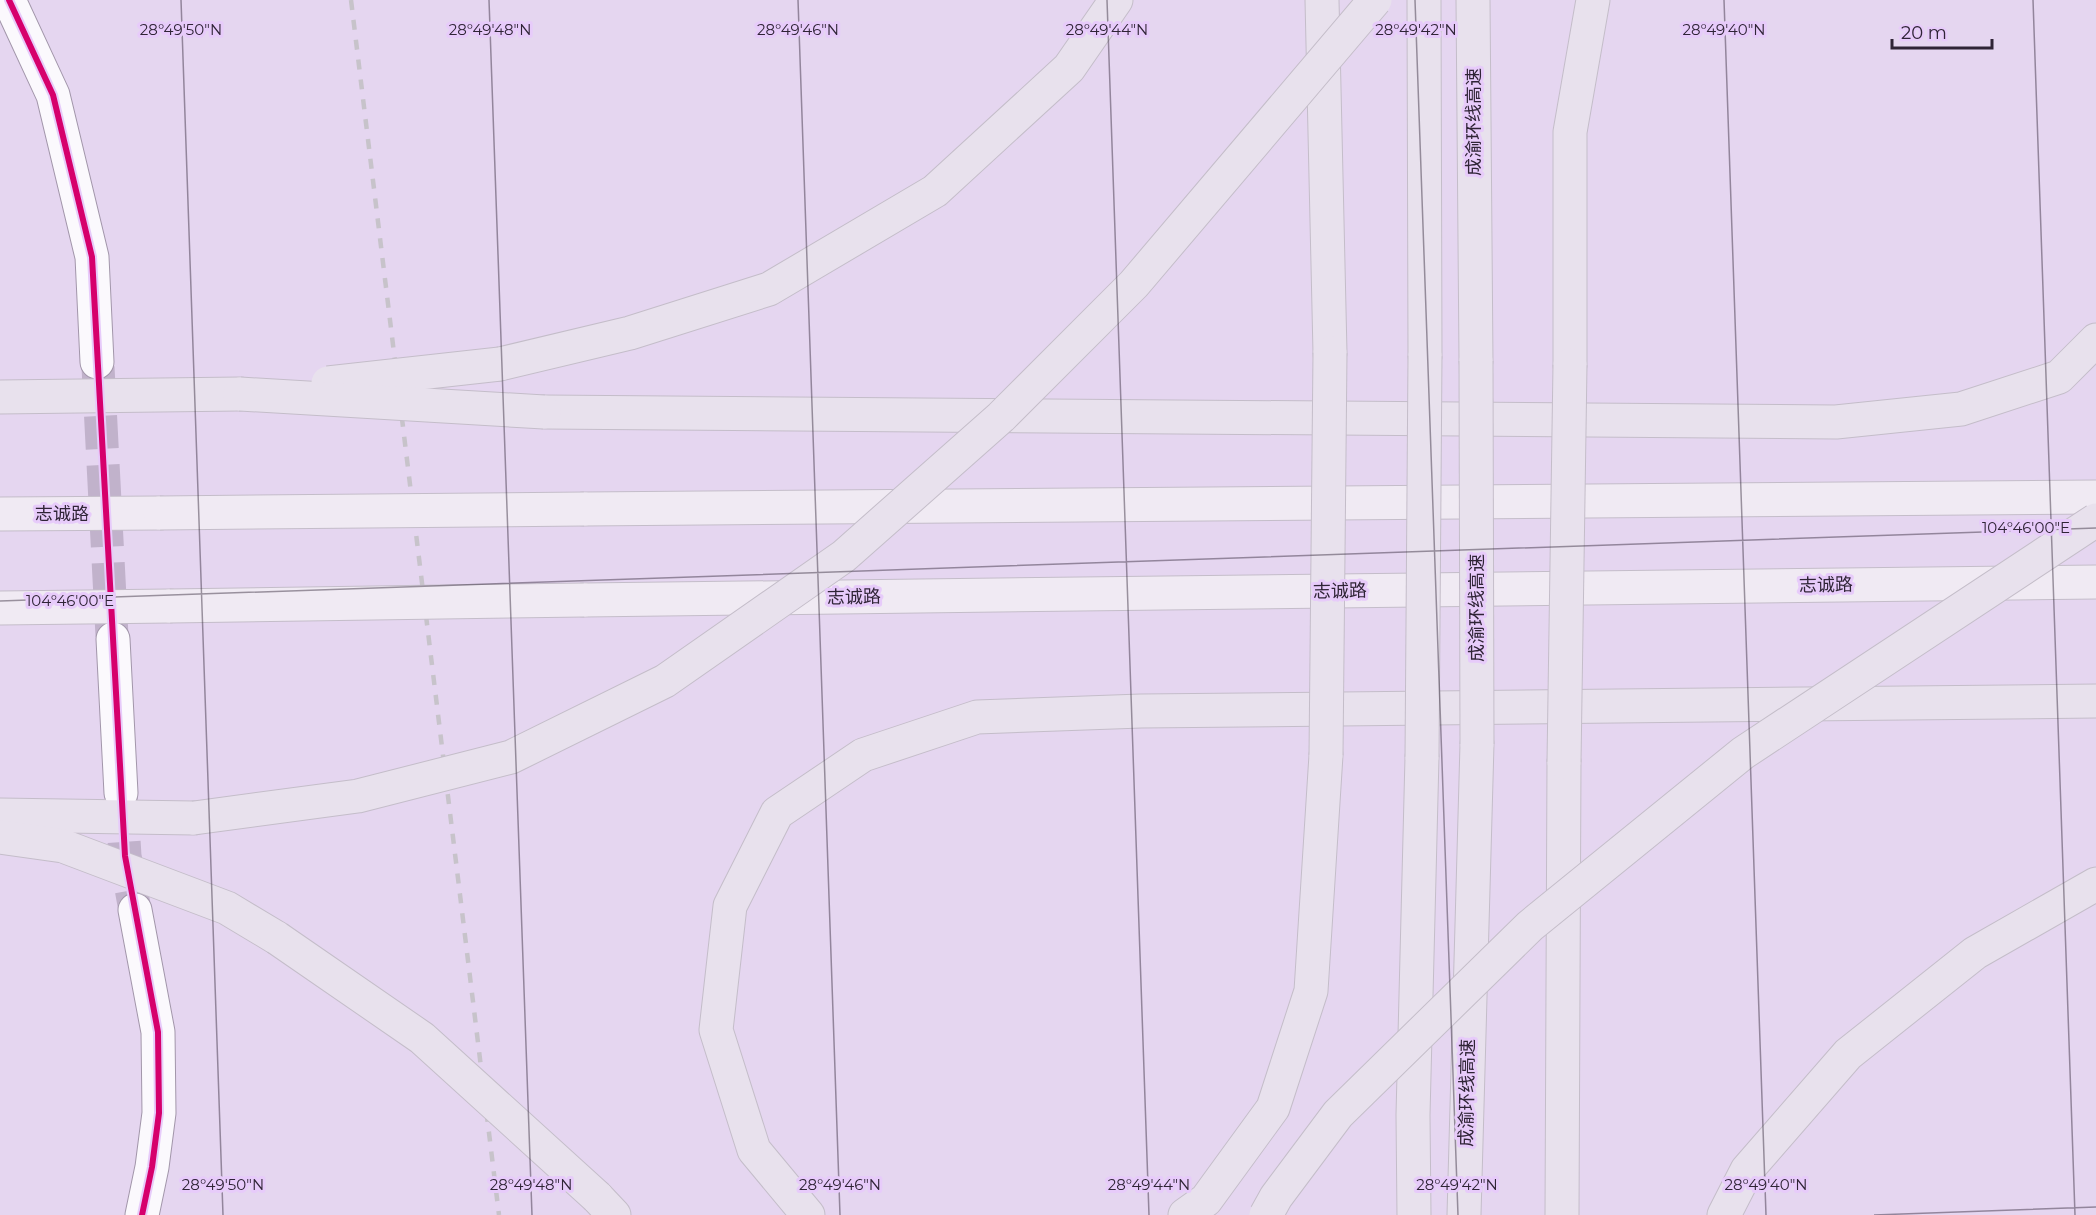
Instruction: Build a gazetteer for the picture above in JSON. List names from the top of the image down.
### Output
{
  "streets": {
    "highway": ["成渝环线高速"],
    "main road": ["志诚路"]
  },
  "scale_bar": "20 m",
  "coordinates": [
    "28°49'50\"N",
    "28°49'48\"N",
    "28°49'46\"N",
    "28°49'44\"N",
    "28°49'42\"N",
    "28°49'40\"N",
    "104°46'00\"E"
  ]
}
